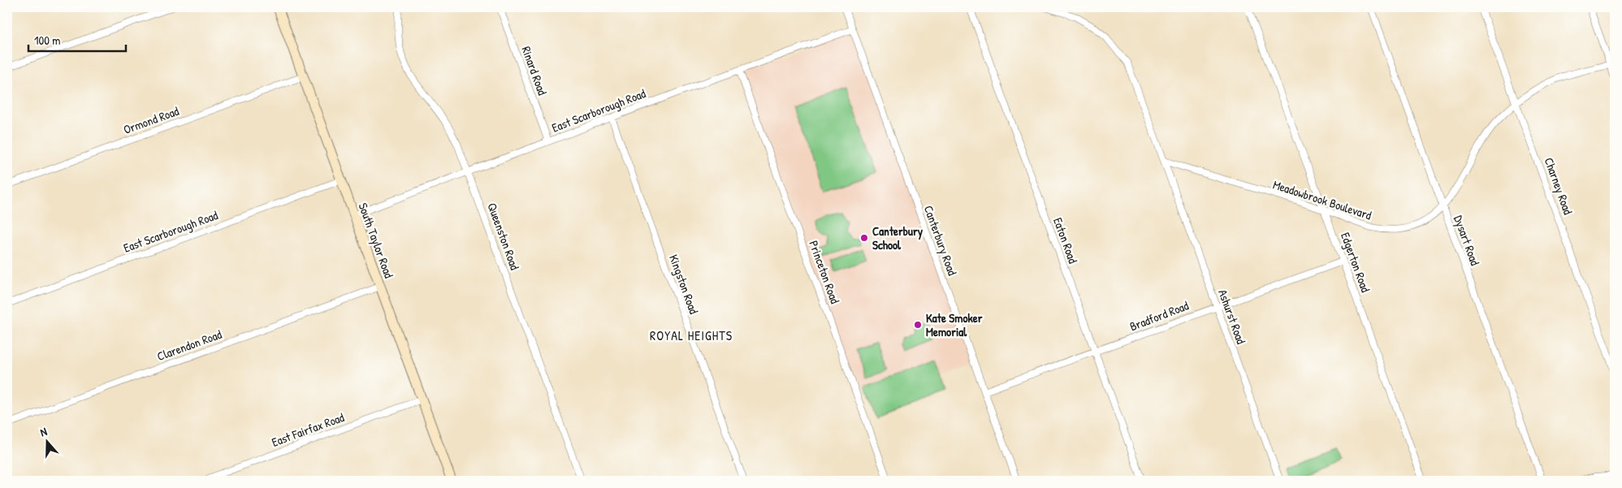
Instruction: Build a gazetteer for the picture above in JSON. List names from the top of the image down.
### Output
{
  "streets": {
    "main road": ["South Taylor Road"],
    "street": [
      "Rinard Road",
      "East Scarborough Road",
      "Ormond Road",
      "Charney Road",
      "Meadowbrook Boulevard",
      "Queenston Road",
      "Canterbury Road",
      "Eaton Road",
      "Dysart Road",
      "Edgerton Road",
      "Princeton Road",
      "Kingston Road",
      "Bradford Road",
      "Ashurst Road",
      "Clarendon Road",
      "East Fairfax Road"
    ]
  },
  "crossings": [
    ["Rinard Road", "East Scarborough Road"],
    ["East Scarborough Road", "Queenston Road"],
    ["East Scarborough Road", "South Taylor Road"],
    ["East Scarborough Road", "Canterbury Road"],
    ["East Scarborough Road", "Princeton Road"],
    ["East Scarborough Road", "Kingston Road"],
    ["Ormond Road", "South Taylor Road"],
    ["Charney Road", "Meadowbrook Boulevard"],
    ["Meadowbrook Boulevard", "Dysart Road"],
    ["Meadowbrook Boulevard", "Edgerton Road"],
    ["Meadowbrook Boulevard", "Ashurst Road"],
    ["South Taylor Road", "Clarendon Road"],
    ["South Taylor Road", "East Fairfax Road"],
    ["Canterbury Road", "Bradford Road"],
    ["Eaton Road", "Bradford Road"],
    ["Edgerton Road", "Bradford Road"],
    ["Bradford Road", "Ashurst Road"]
  ],
  "districts": ["ROYAL HEIGHTS"],
  "places": ["Canterbury School", "Kate Smoker Memorial"],
  "scale_bar": "100 m",
  "north": "top"
}
